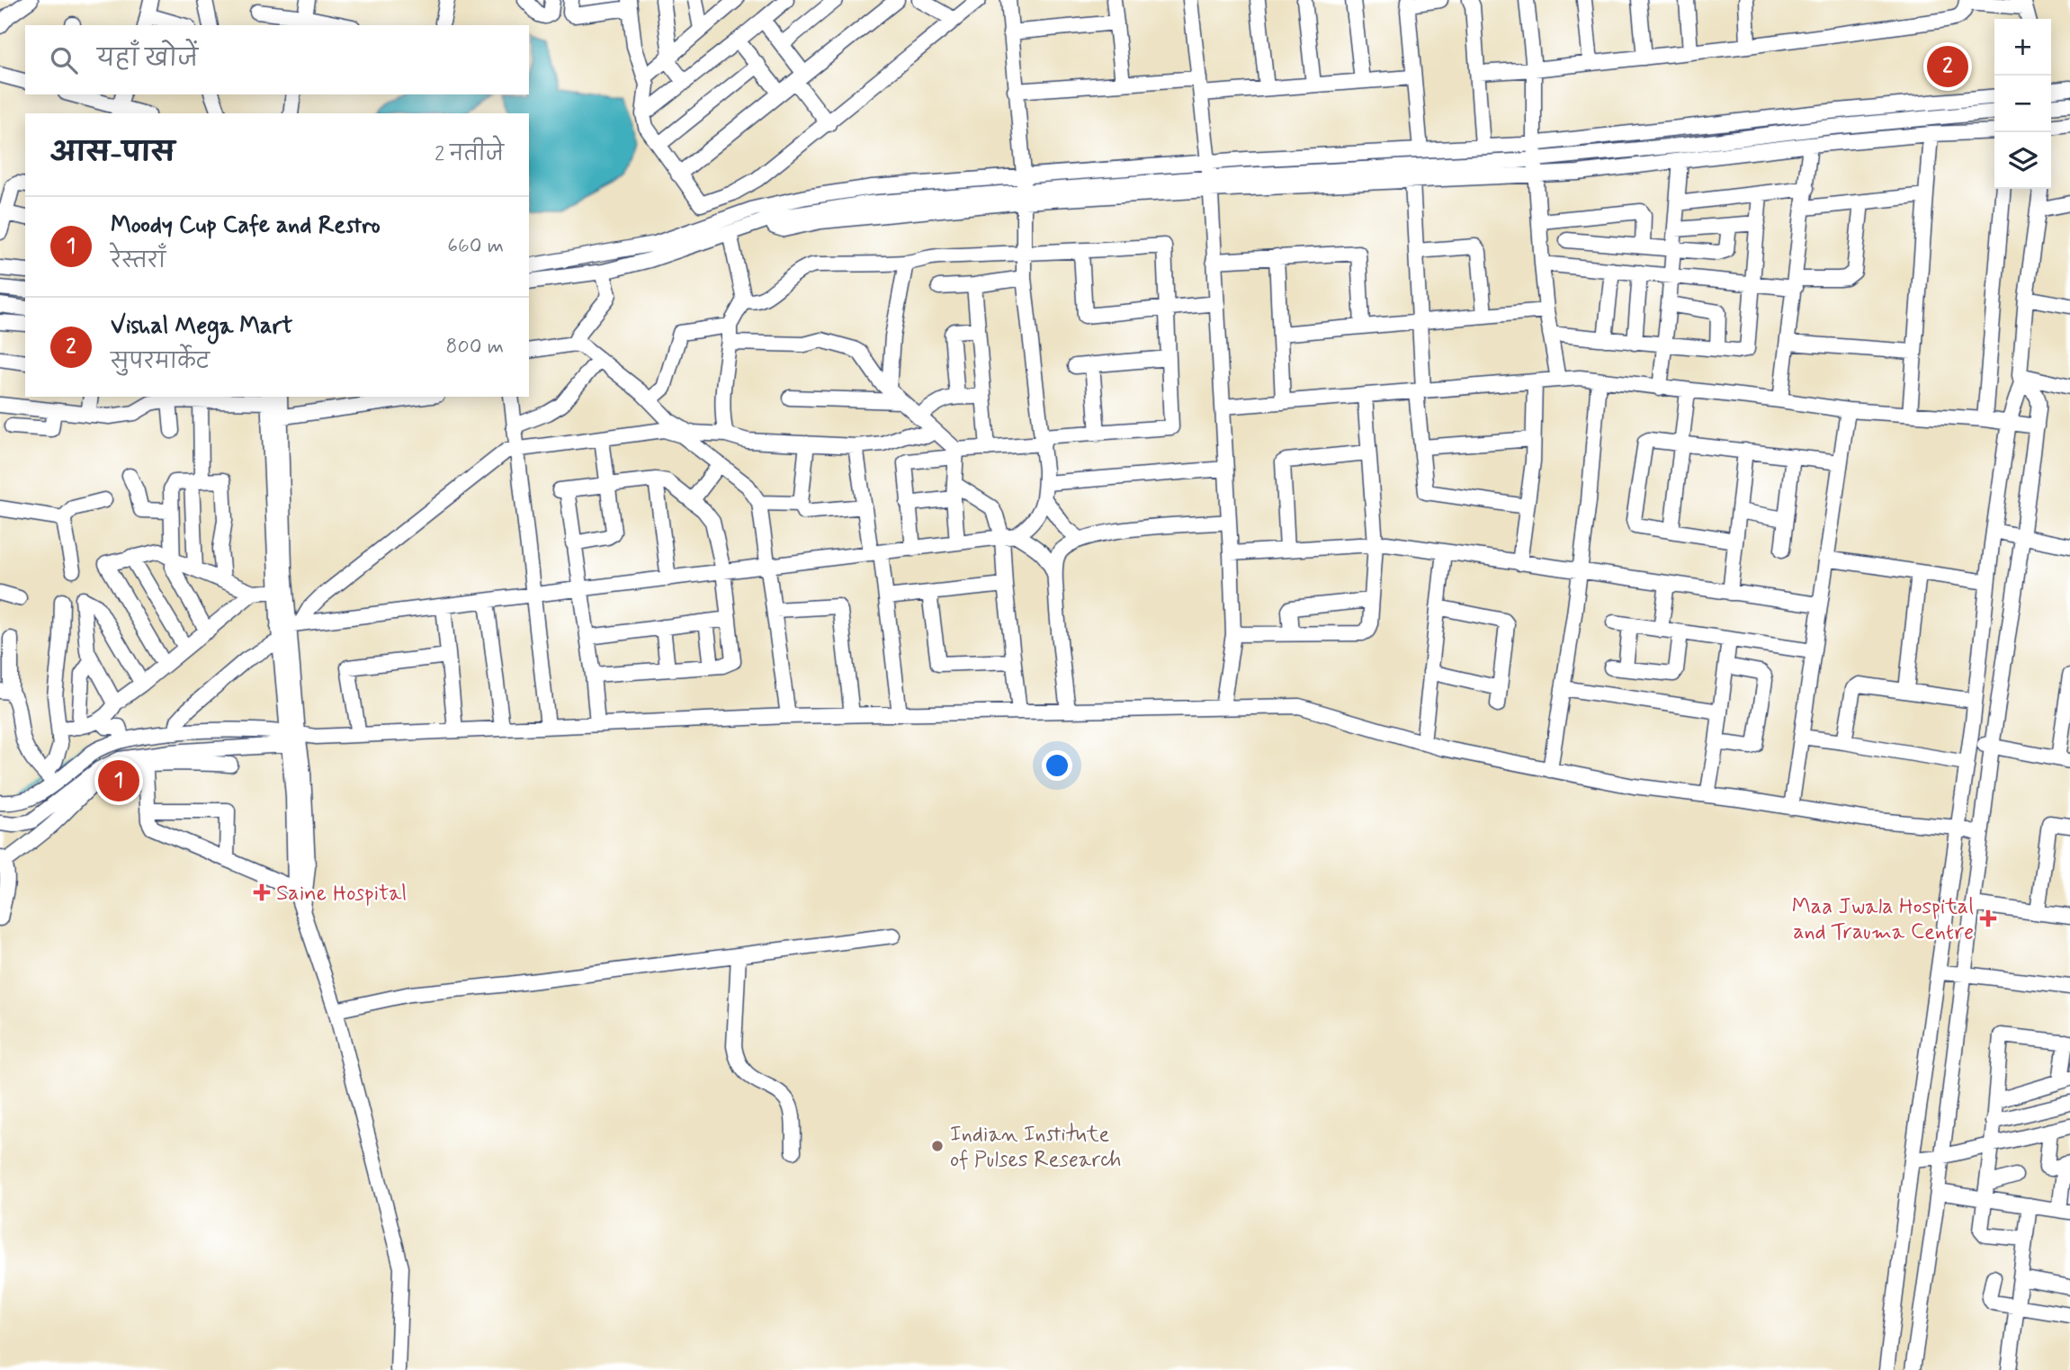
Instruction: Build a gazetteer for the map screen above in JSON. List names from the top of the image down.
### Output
{
  "places": {
    "health": ["Saine Hospital", "Maa Jwala Hospital and Trauma Centre"],
    "other": ["Indian Institute of Pulses Research"]
  },
  "page": {
    "map_buttons": ["+", "−"],
    "search": "यहाँ खोजें",
    "pins": ["2", "1"],
    "heading": ["आस-पास", "2 नतीजे"],
    "list": [
      {
        "mark": "1",
        "name": "Moody Cup Cafe and Restro",
        "note": "रेस्तराँ",
        "value": "660 m"
      },
      {
        "mark": "2",
        "name": "Vishal Mega Mart",
        "note": "सुपरमार्केट",
        "value": "800 m"
      }
    ]
  }
}
